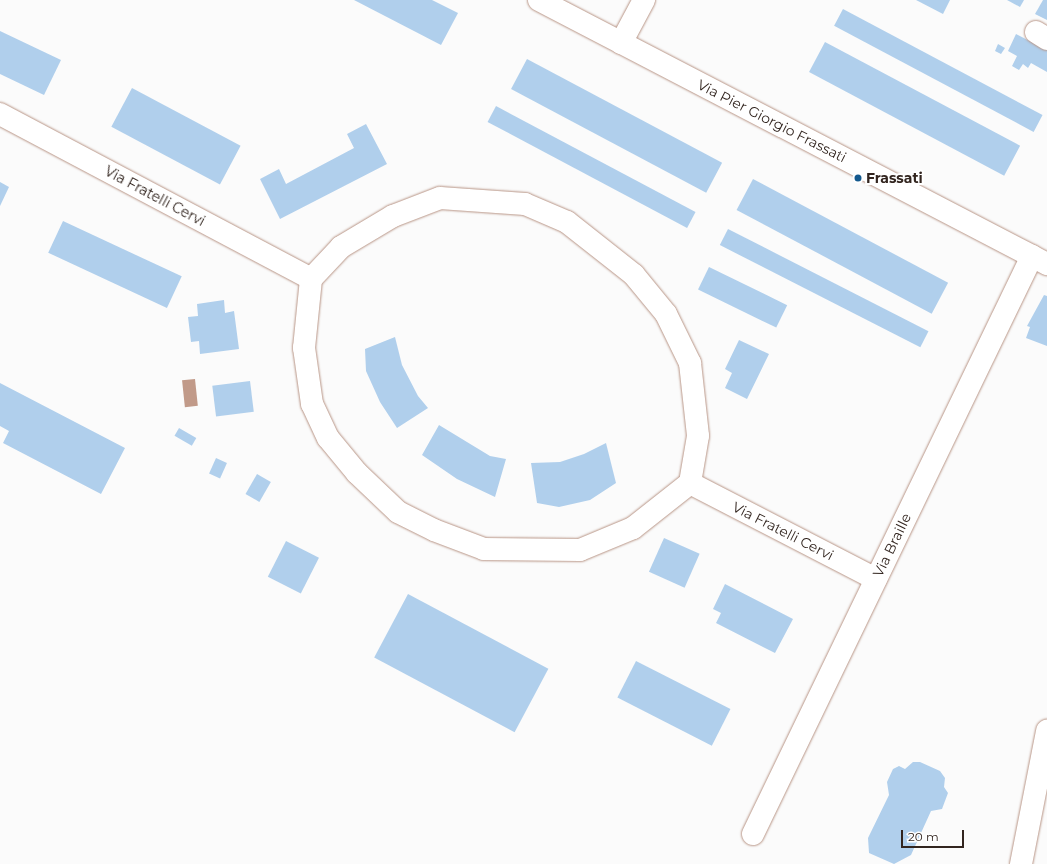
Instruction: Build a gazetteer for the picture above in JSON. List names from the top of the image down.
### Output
{
  "streets": {
    "street": ["Via Pier Giorgio Frassati", "Via Fratelli Cervi", "Via Braille"]
  },
  "crossings": [
    ["Via Pier Giorgio Frassati", "Via Braille"],
    ["Via Fratelli Cervi", "Via Braille"]
  ],
  "places": ["Frassati"],
  "scale_bar": "20 m"
}
